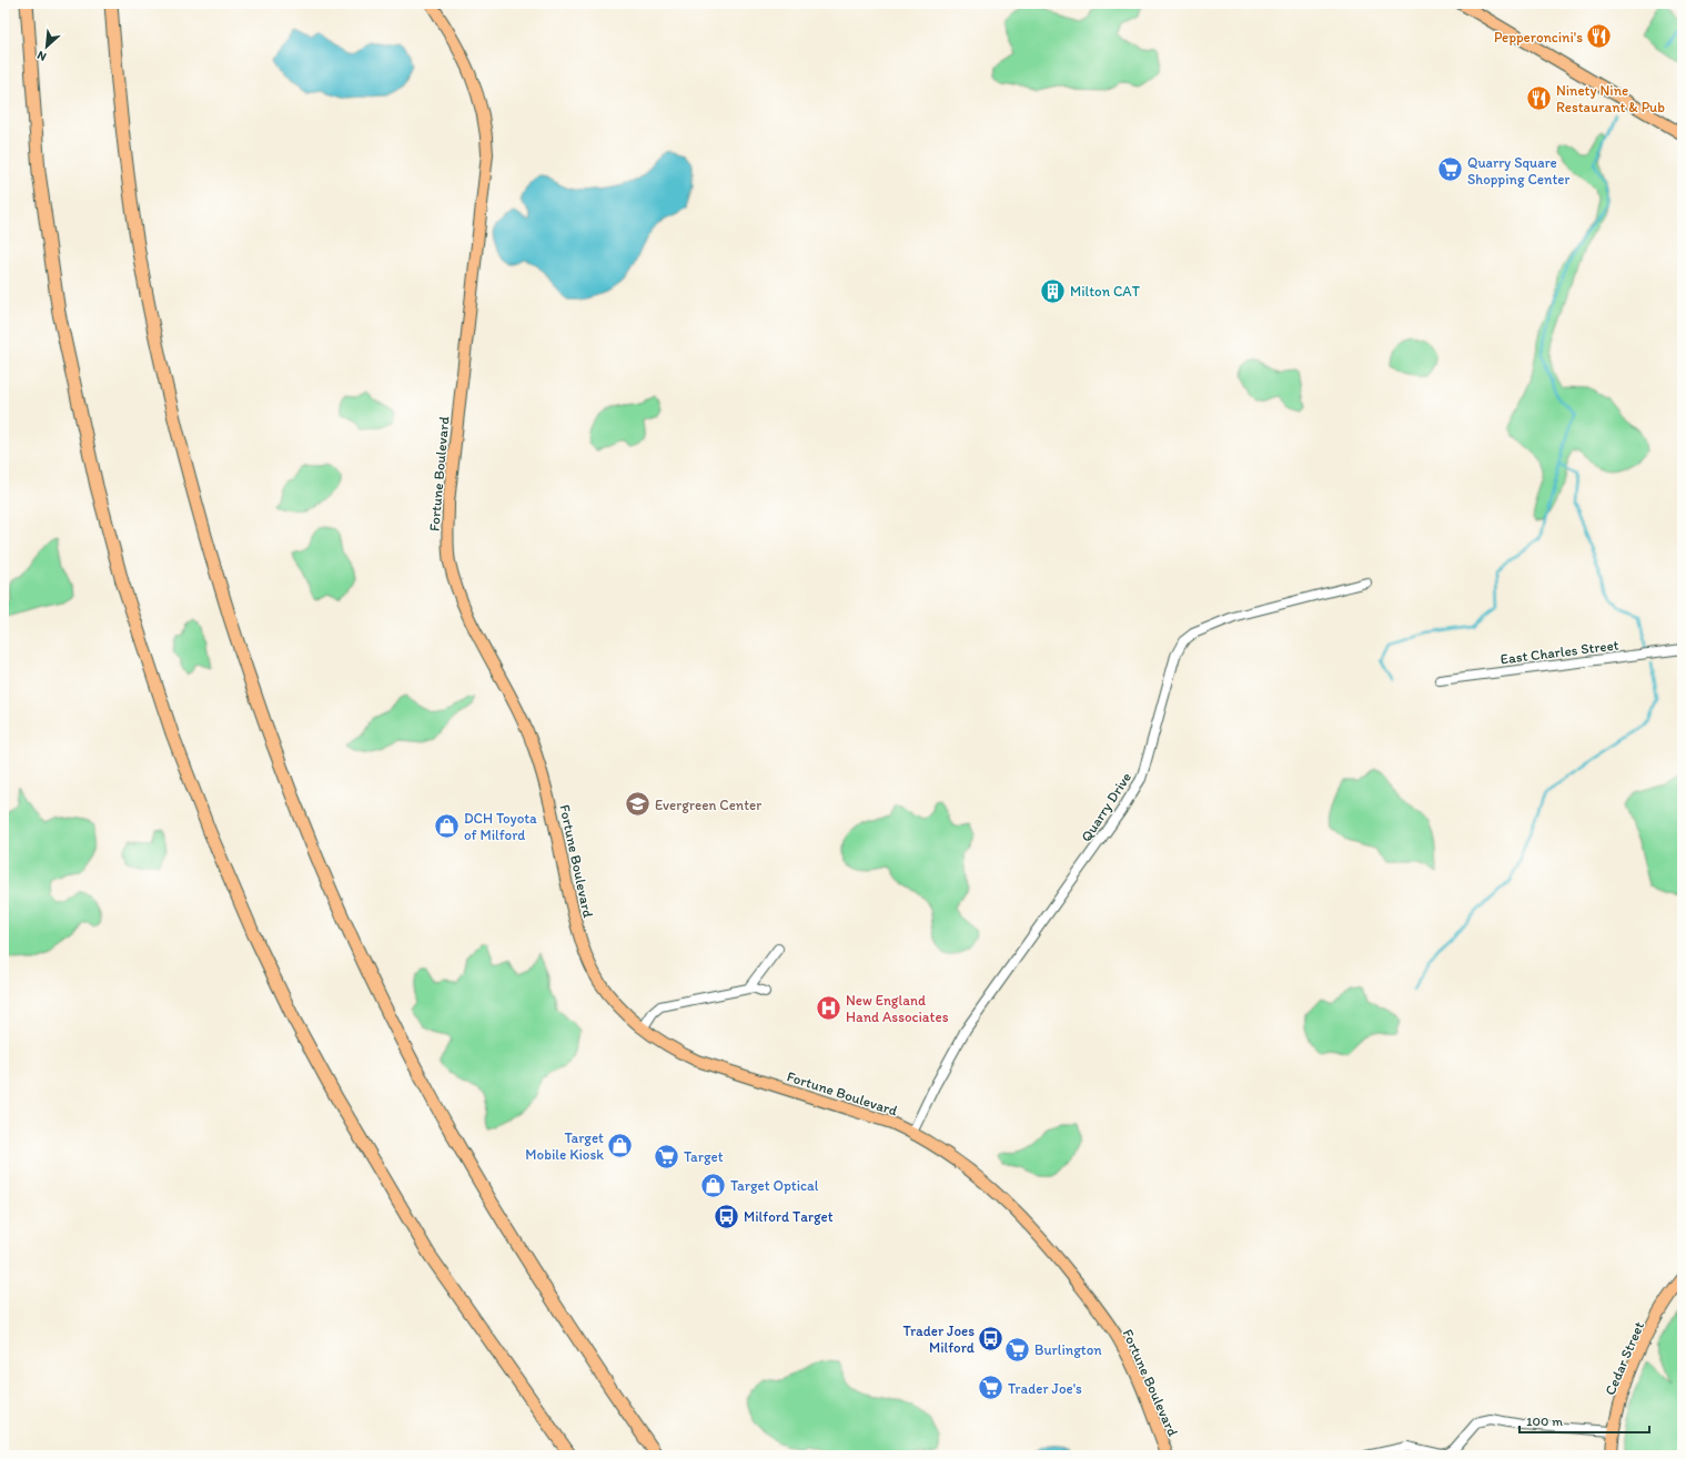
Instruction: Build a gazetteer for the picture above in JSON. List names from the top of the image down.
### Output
{
  "streets": {
    "main road": ["Fortune Boulevard", "Cedar Street"],
    "street": ["East Charles Street", "Quarry Drive"]
  },
  "crossings": [
    ["Fortune Boulevard", "Quarry Drive"]
  ],
  "places": {
    "restaurant": ["Pepperoncini's", "Ninety Nine Restaurant & Pub"],
    "supermarket": [
      "Quarry Square Shopping Center",
      "Target",
      "Burlington",
      "Trader Joe's"
    ],
    "building": ["Milton CAT"],
    "school or university": ["Evergreen Center"],
    "shop": ["DCH Toyota of Milford", "Target Mobile Kiosk", "Target Optical"],
    "hospital": ["New England Hand Associates"],
    "bus stop": ["Milford Target", "Trader Joes Milford"]
  },
  "scale_bar": "100 m",
  "north": "bottom left"
}
